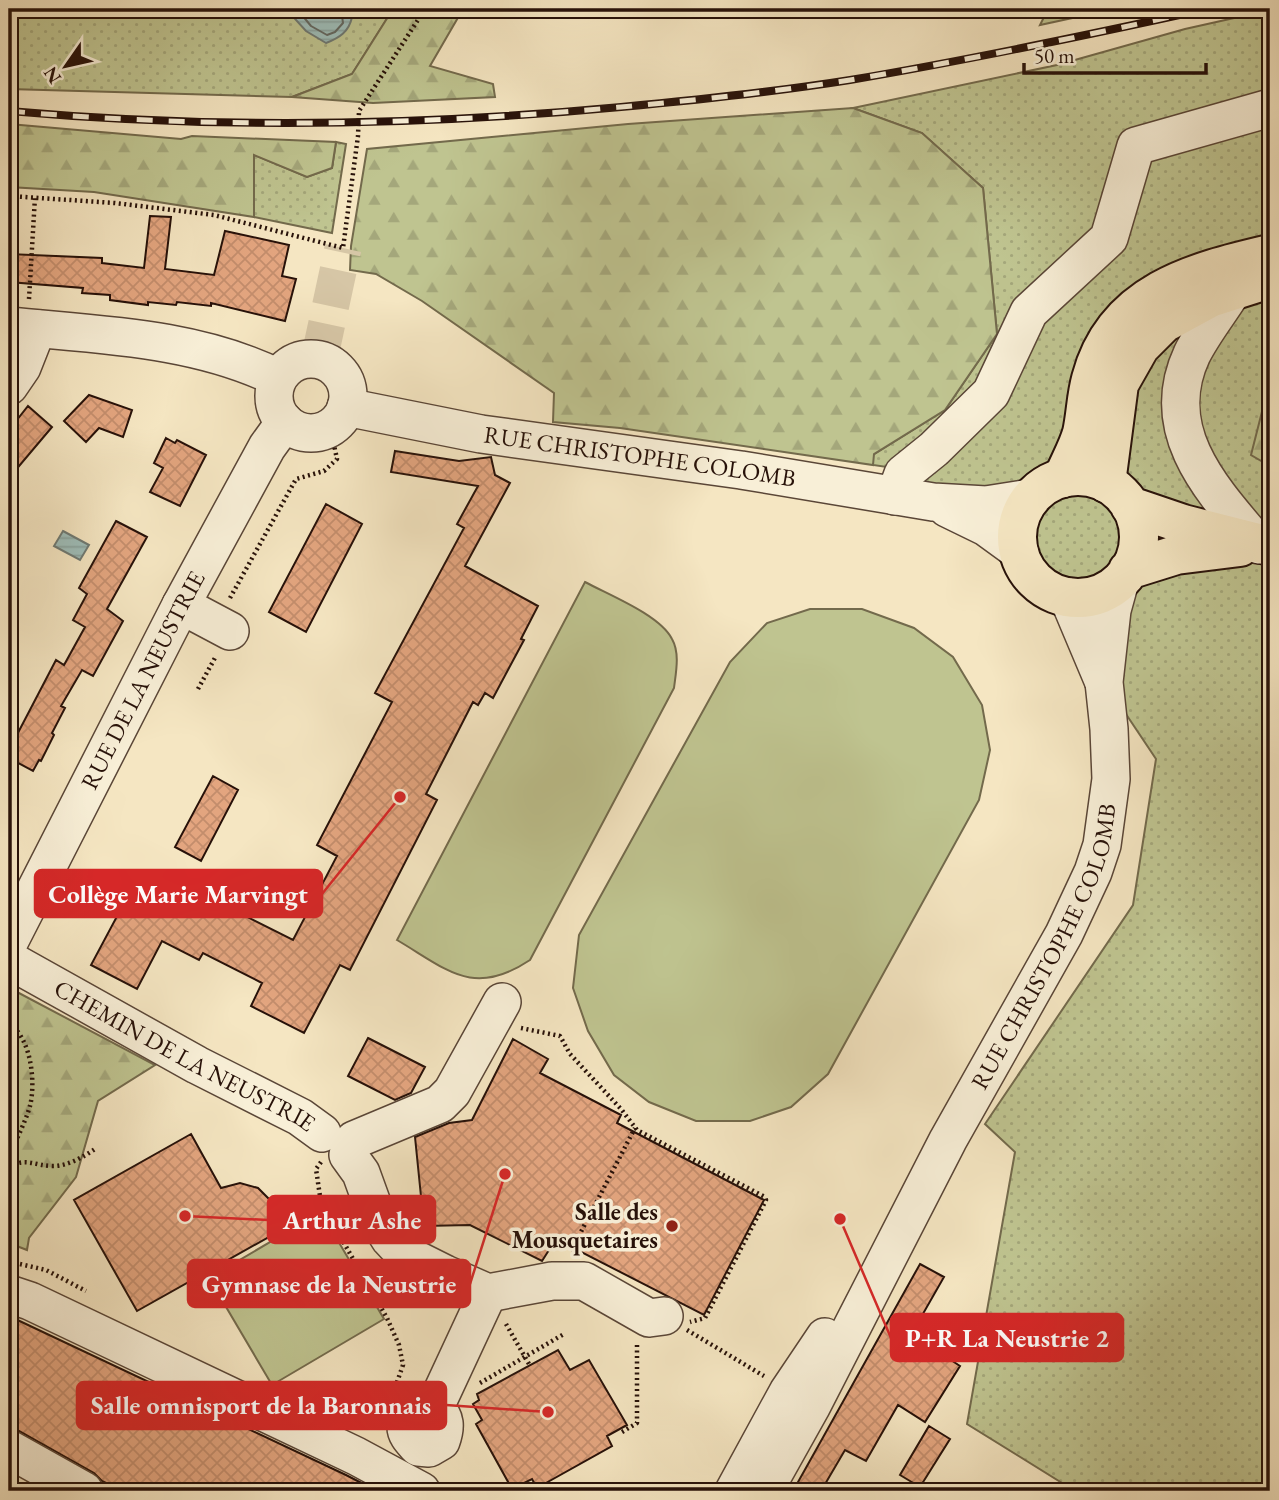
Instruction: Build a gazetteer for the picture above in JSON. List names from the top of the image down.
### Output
{
  "streets": {
    "street": ["RUE CHRISTOPHE COLOMB", "RUE DE LA NEUSTRIE", "CHEMIN DE LA NEUSTRIE"]
  },
  "crossings": [
    ["RUE CHRISTOPHE COLOMB", "RUE DE LA NEUSTRIE"]
  ],
  "places": [
    "Collège Marie Marvingt",
    "Gymnase de la Neustrie",
    "Arthur Ashe",
    "P+R La Neustrie 2",
    "Salle des Mousquetaires",
    "Salle omnisport de la Baronnais"
  ],
  "scale_bar": "50 m",
  "north": "bottom left"
}
